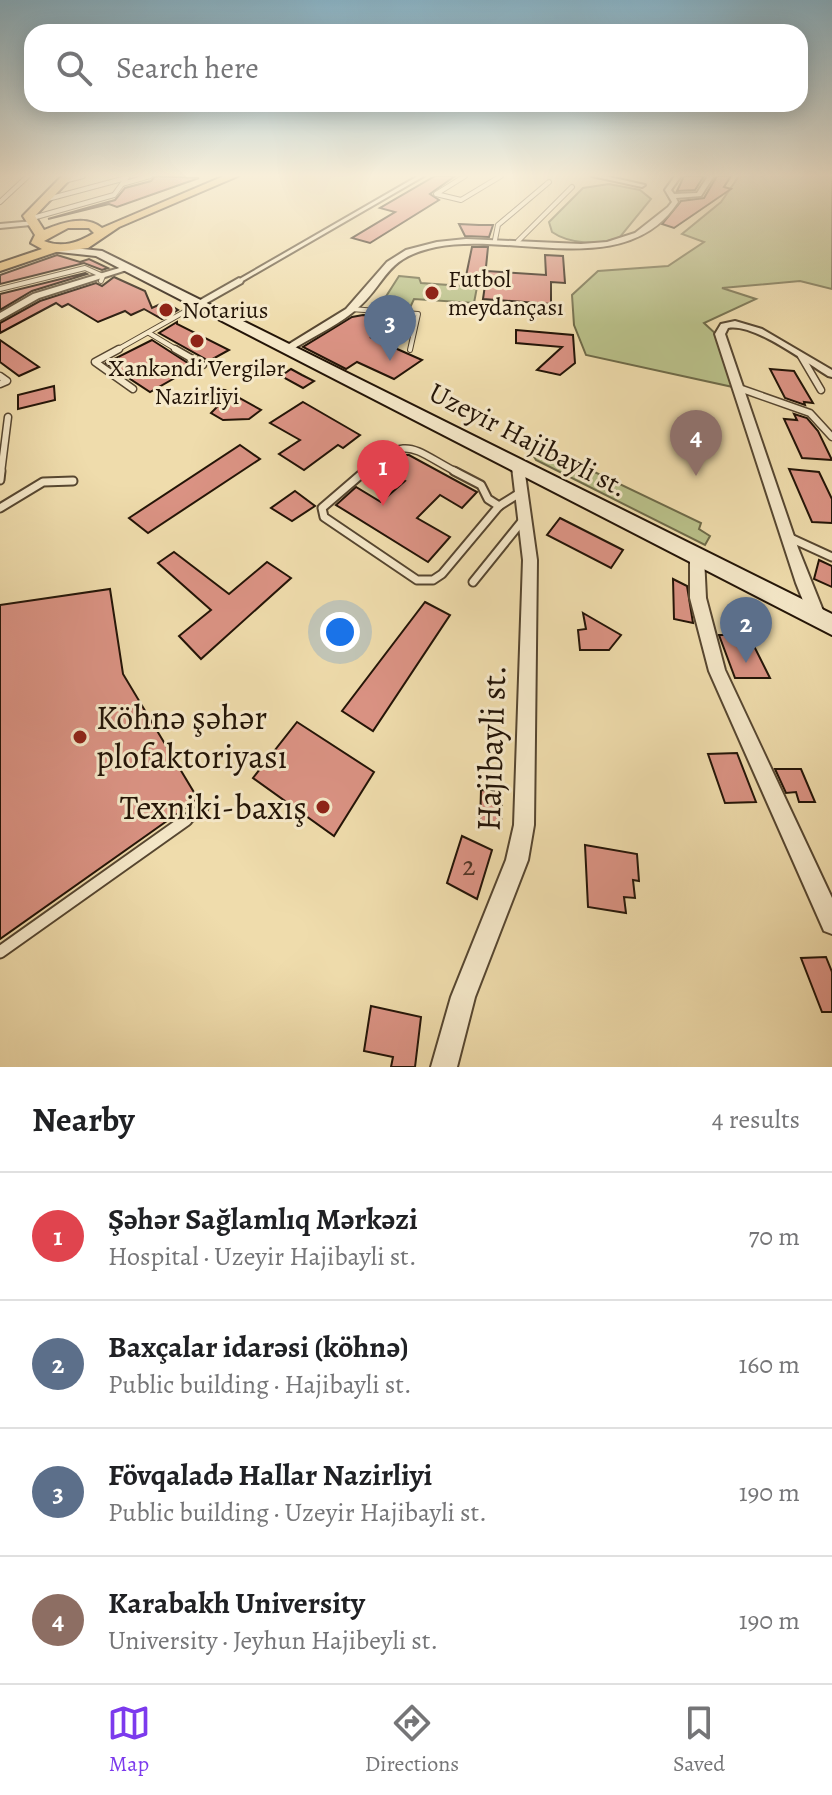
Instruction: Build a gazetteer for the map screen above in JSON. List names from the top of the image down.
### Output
{
  "streets": {
    "main road": ["Uzeyir Hajibayli st."],
    "street": ["Hajibayli st."]
  },
  "crossings": [
    ["Uzeyir Hajibayli st.", "Hajibayli st."]
  ],
  "places": [
    "Futbol meydançası",
    "Notarius",
    "Xankəndi Vergilər Nazirliyi",
    "Köhnə şəhər plofaktoriyası",
    "Texniki-baxış"
  ],
  "house_numbers": ["2"],
  "page": {
    "search": "Search here",
    "pins": [
      "3",
      "4",
      "1",
      "2"
    ],
    "heading": ["Nearby", "4 results"],
    "list": [
      {
        "mark": "1",
        "name": "Şəhər Sağlamlıq Mərkəzi",
        "note": "Hospital · Uzeyir Hajibayli st.",
        "value": "70 m"
      },
      {
        "mark": "2",
        "name": "Baxçalar idarəsi (köhnə)",
        "note": "Public building · Hajibayli st.",
        "value": "160 m"
      },
      {
        "mark": "3",
        "name": "Fövqaladə Hallar Nazirliyi",
        "note": "Public building · Uzeyir Hajibayli st.",
        "value": "190 m"
      },
      {
        "mark": "4",
        "name": "Karabakh University",
        "note": "University · Jeyhun Hajibeyli st.",
        "value": "190 m"
      }
    ],
    "nav": ["Map", "Directions", "Saved"]
  }
}
